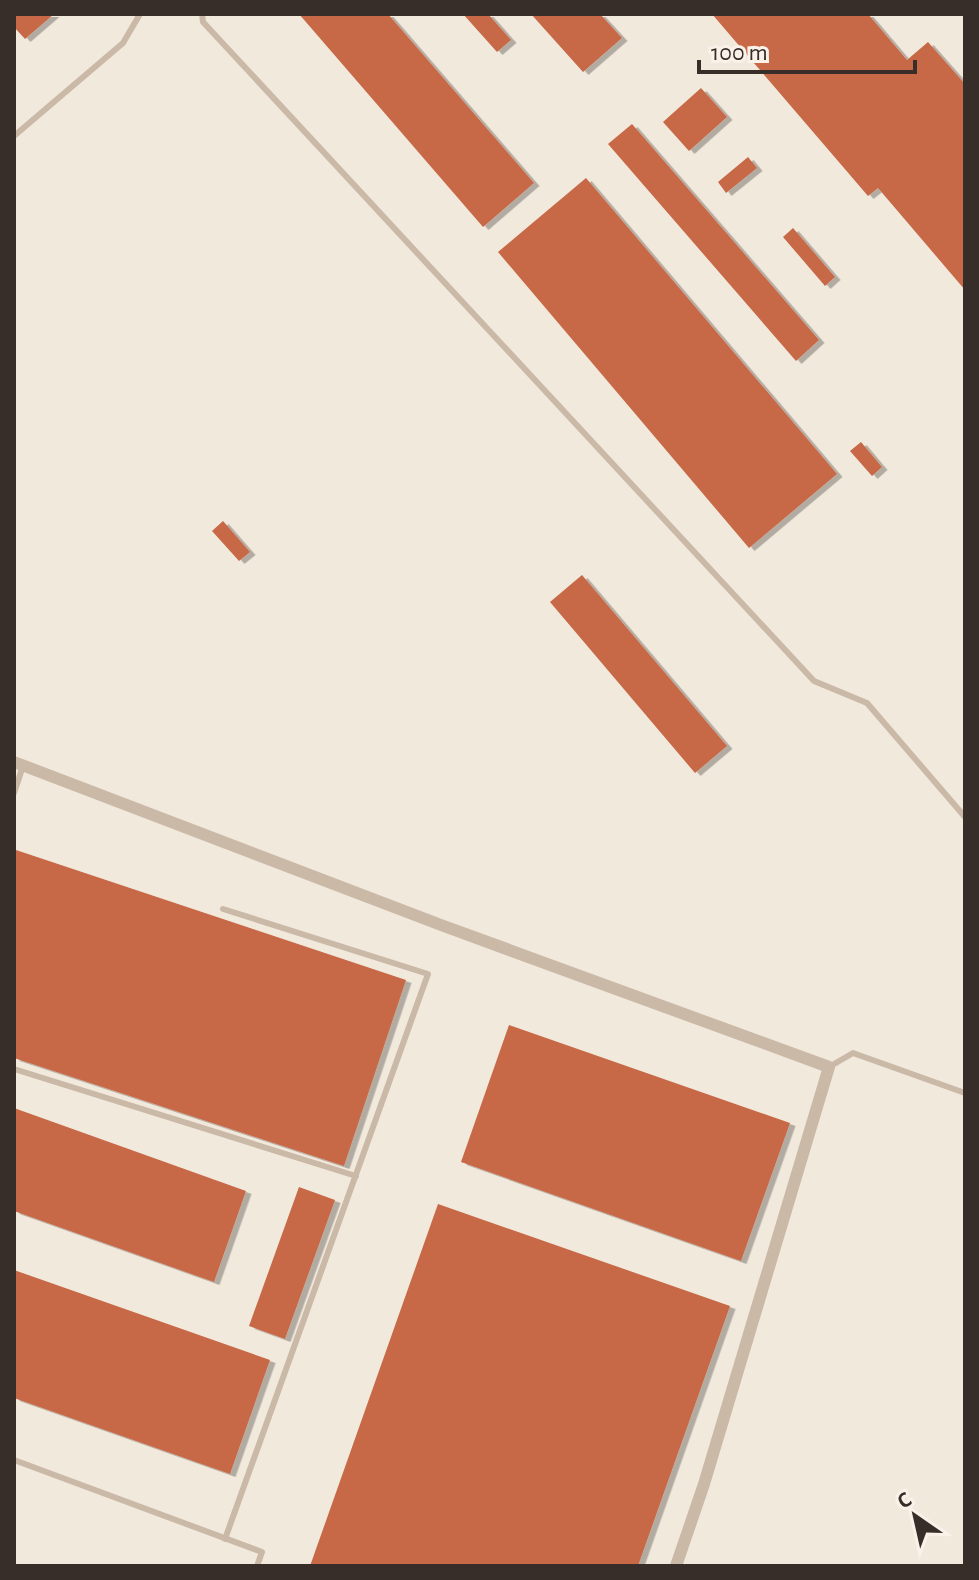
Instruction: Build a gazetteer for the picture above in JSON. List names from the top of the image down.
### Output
{
  "scale_bar": "100 m",
  "north": "top left"
}
